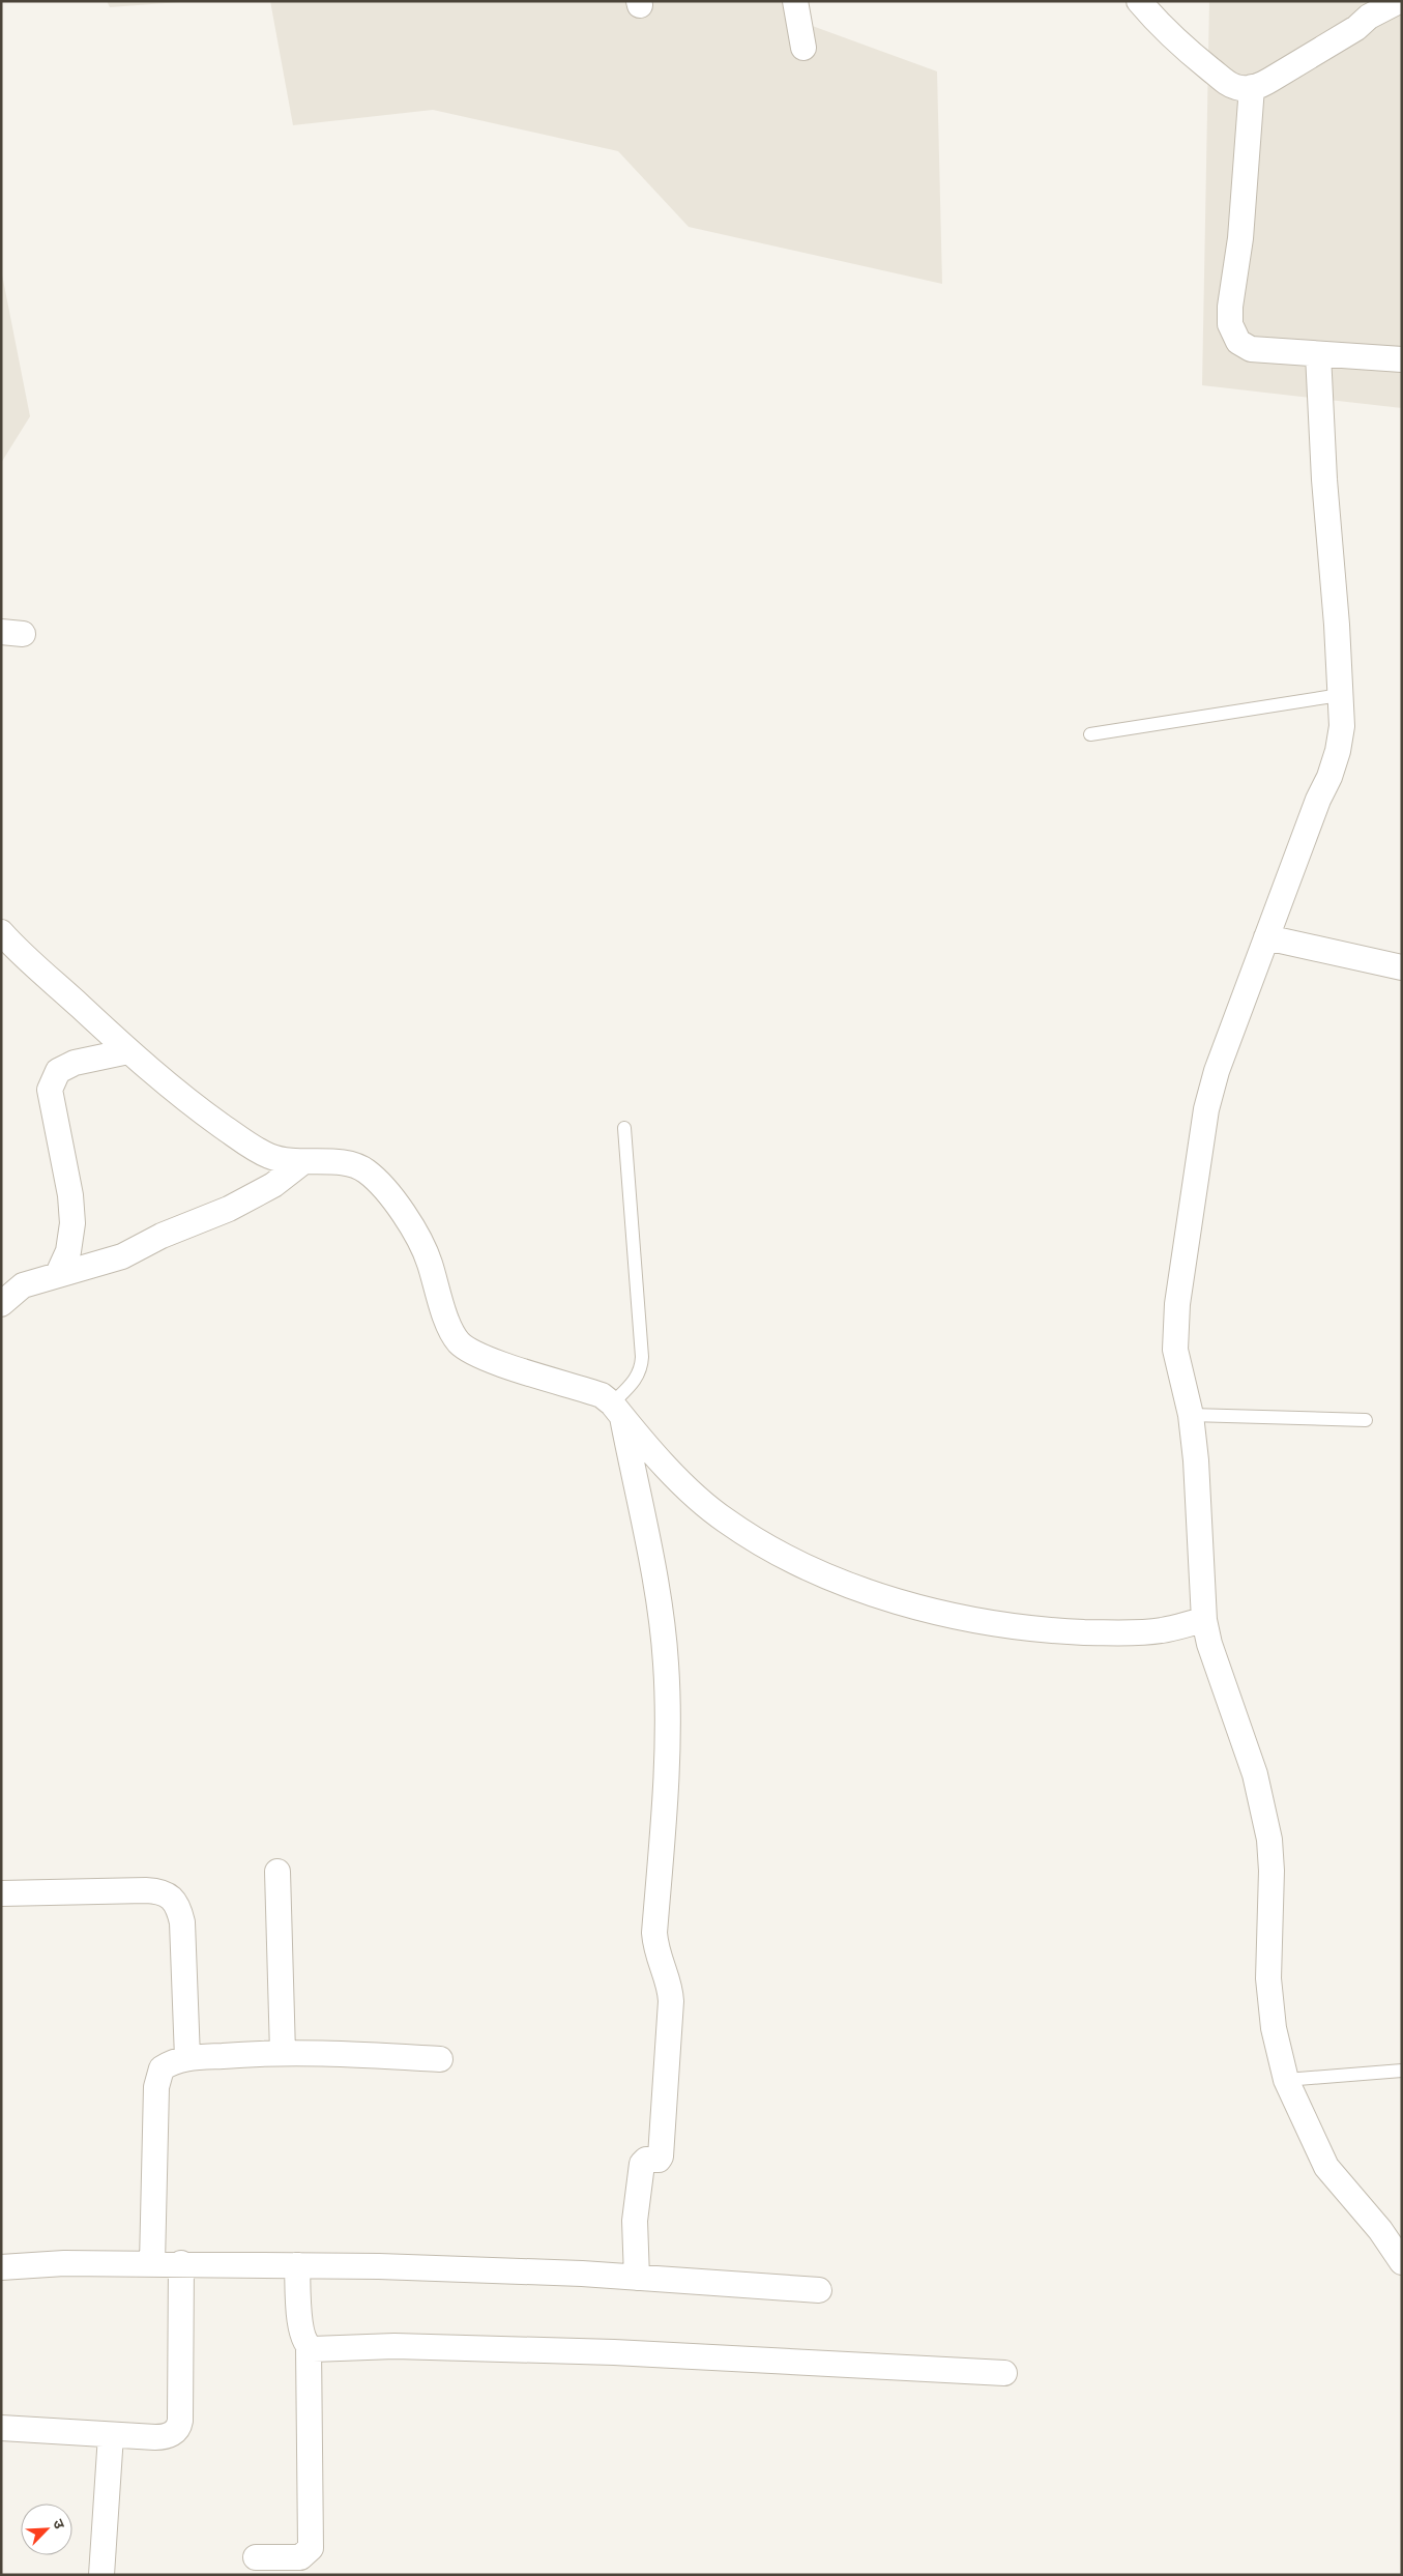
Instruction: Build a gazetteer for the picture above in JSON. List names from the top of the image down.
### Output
{
  "north": "top right"
}
